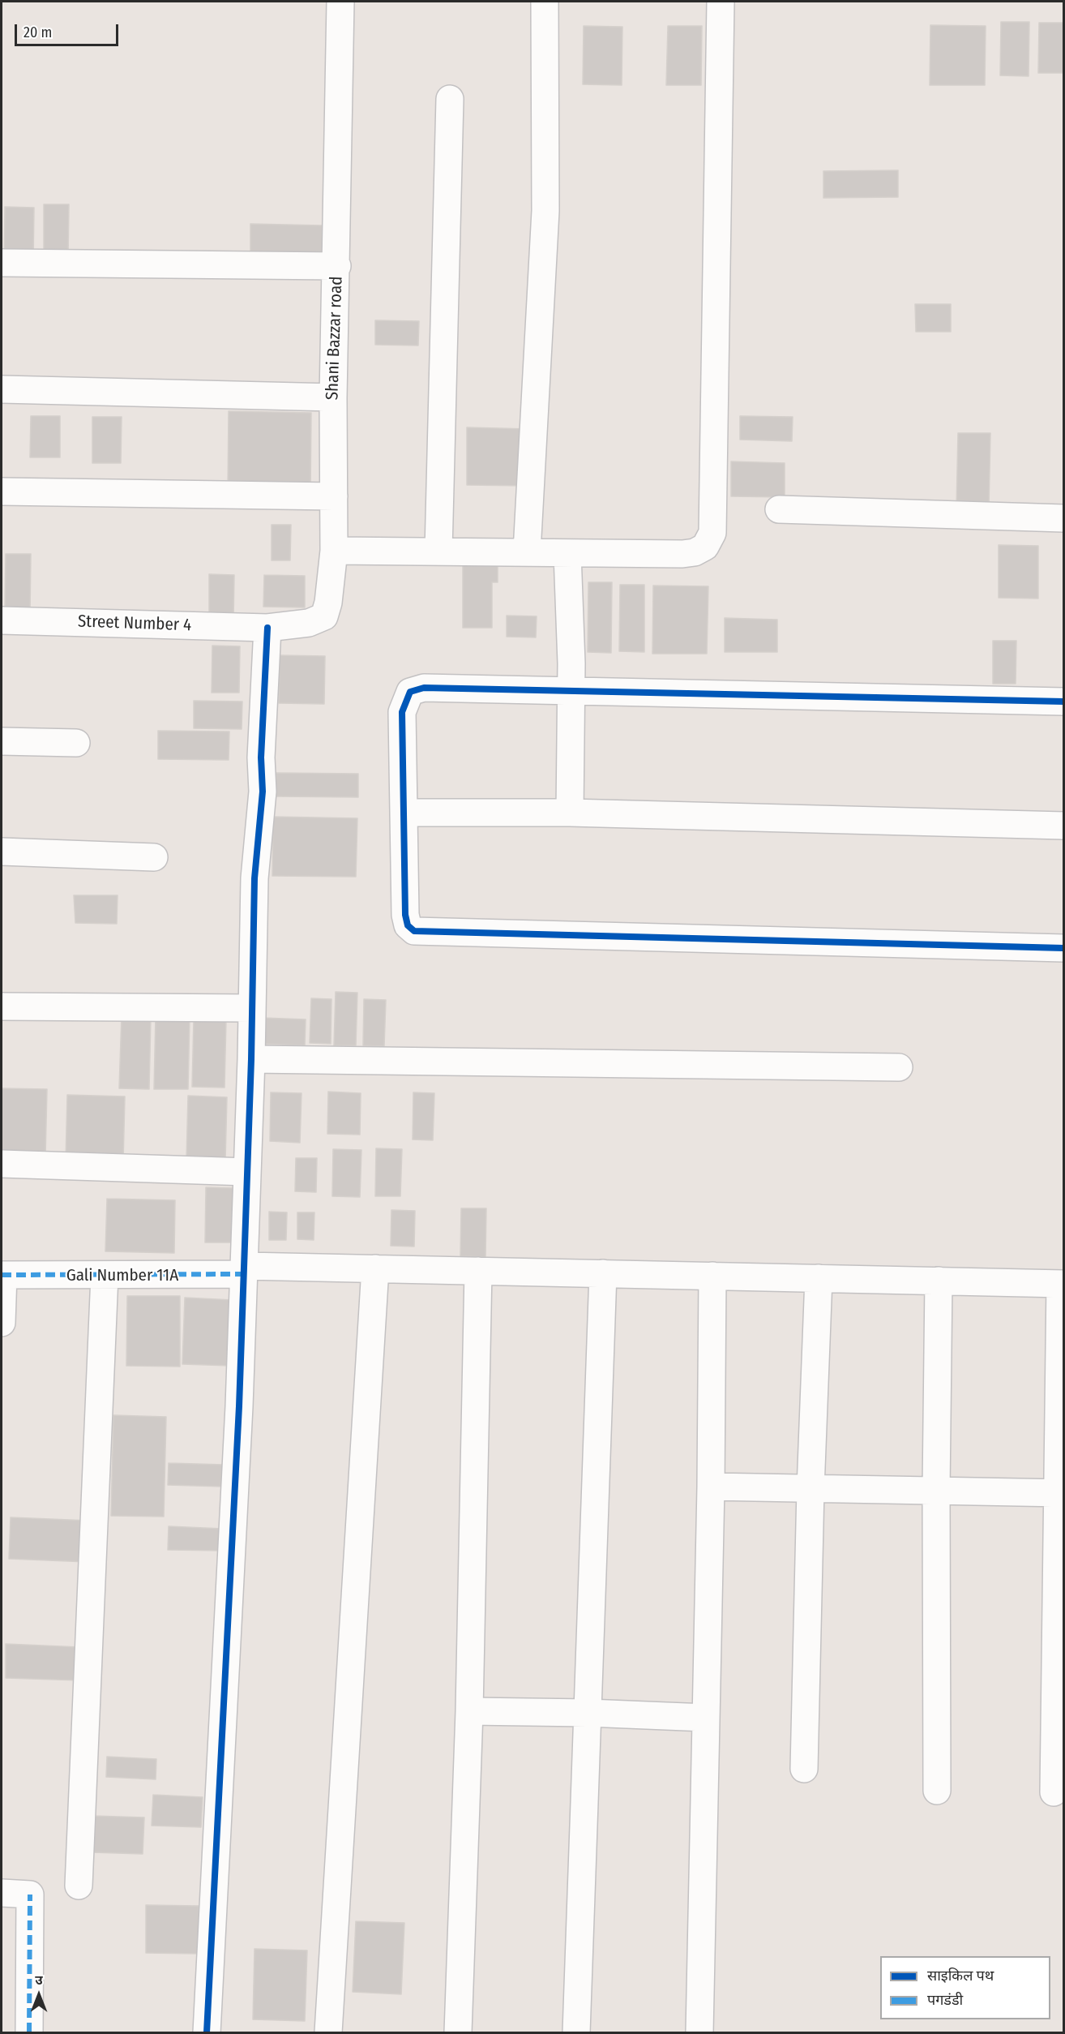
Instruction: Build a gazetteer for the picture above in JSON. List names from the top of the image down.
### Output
{
  "streets": {
    "street": ["Shani Bazzar road", "Street Number 4", "Gali Number 11A"]
  },
  "crossings": [
    ["Shani Bazzar road", "Street Number 4"]
  ],
  "legend": ["साइकिल पथ", "पगडंडी"],
  "scale_bar": "20 m",
  "north": "top"
}
